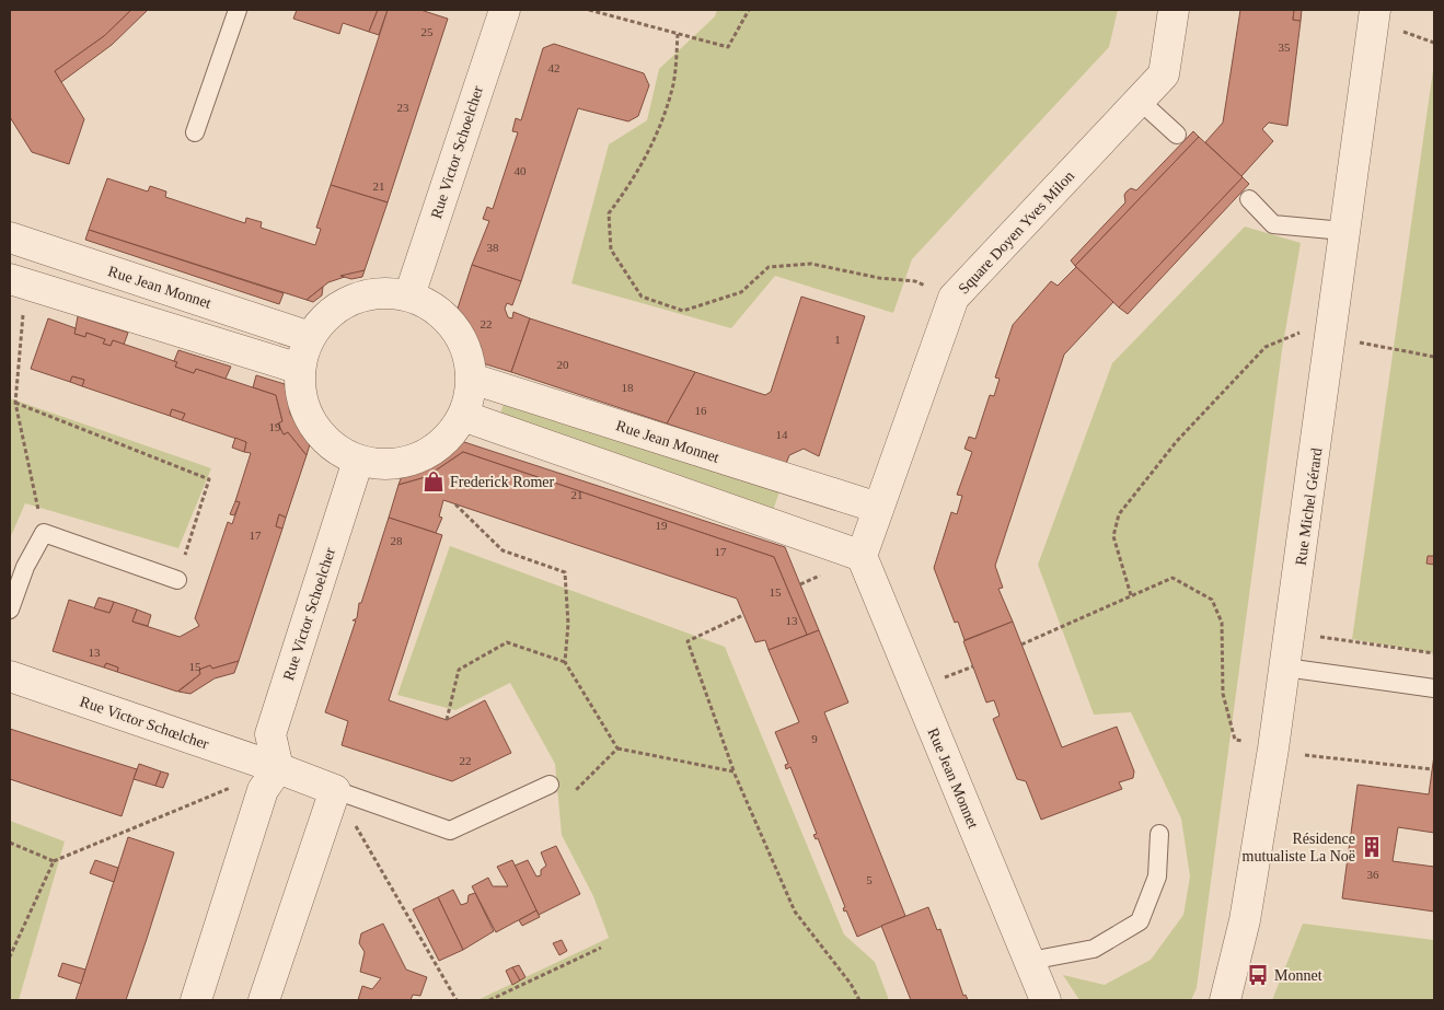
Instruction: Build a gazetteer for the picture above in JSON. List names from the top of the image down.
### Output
{
  "streets": {
    "street": [
      "Rue Victor Schoelcher",
      "Square Doyen Yves Milon",
      "Rue Jean Monnet",
      "Rue Michel Gérard",
      "Rue Victor Schœlcher"
    ]
  },
  "crossings": [
    ["Rue Victor Schoelcher", "Rue Jean Monnet"],
    ["Rue Victor Schoelcher", "Rue Victor Schœlcher"],
    ["Square Doyen Yves Milon", "Rue Jean Monnet"]
  ],
  "places": {
    "shop": ["Frederick Romer"],
    "building": ["Résidence mutualiste La Noë"],
    "bus stop": ["Monnet"]
  },
  "house_numbers": [
    "25",
    "35",
    "42",
    "23",
    "40",
    "21",
    "38",
    "22",
    "1",
    "20",
    "18",
    "16",
    "19",
    "14",
    "21",
    "19",
    "17",
    "28",
    "17",
    "15",
    "13",
    "13",
    "15",
    "9",
    "22",
    "36",
    "5"
  ]
}
